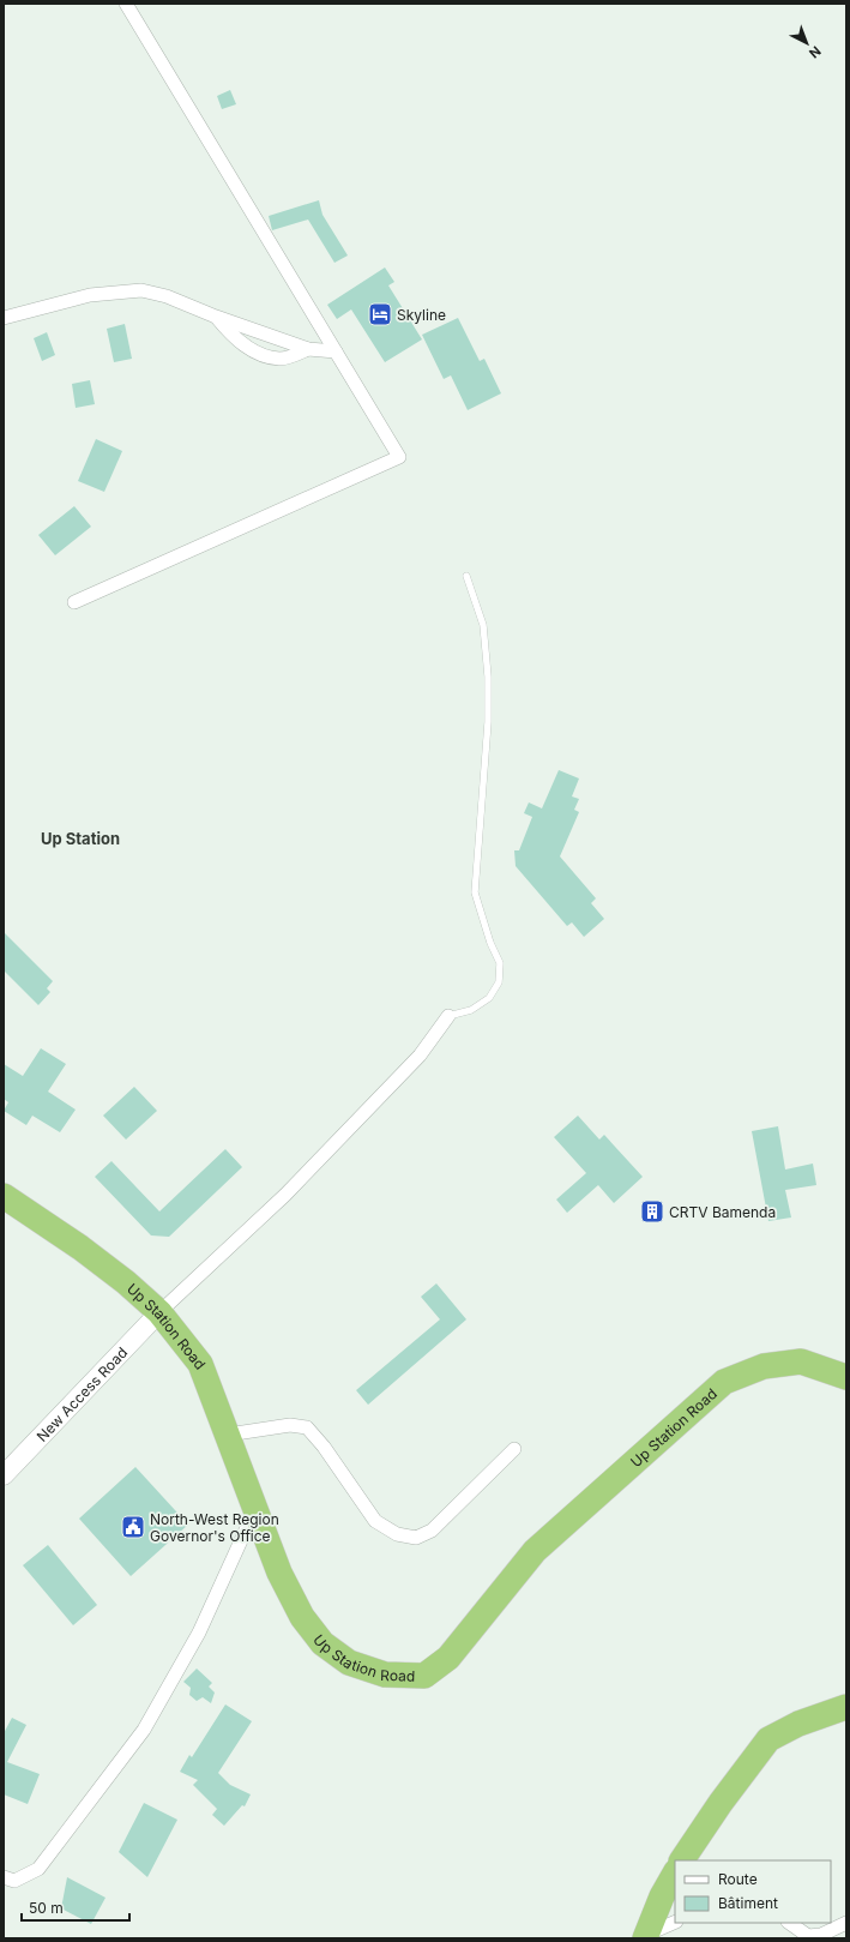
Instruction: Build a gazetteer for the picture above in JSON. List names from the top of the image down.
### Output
{
  "streets": {
    "highway": ["Up Station Road"],
    "main road": ["New Access Road"]
  },
  "crossings": [
    ["Up Station Road", "New Access Road"]
  ],
  "districts": ["Up Station"],
  "places": {
    "hotel": ["Skyline"],
    "building": ["CRTV Bamenda"],
    "public building": ["North-West Region Governor's Office"]
  },
  "legend": ["Route", "Bâtiment"],
  "scale_bar": "50 m",
  "north": "bottom right"
}
